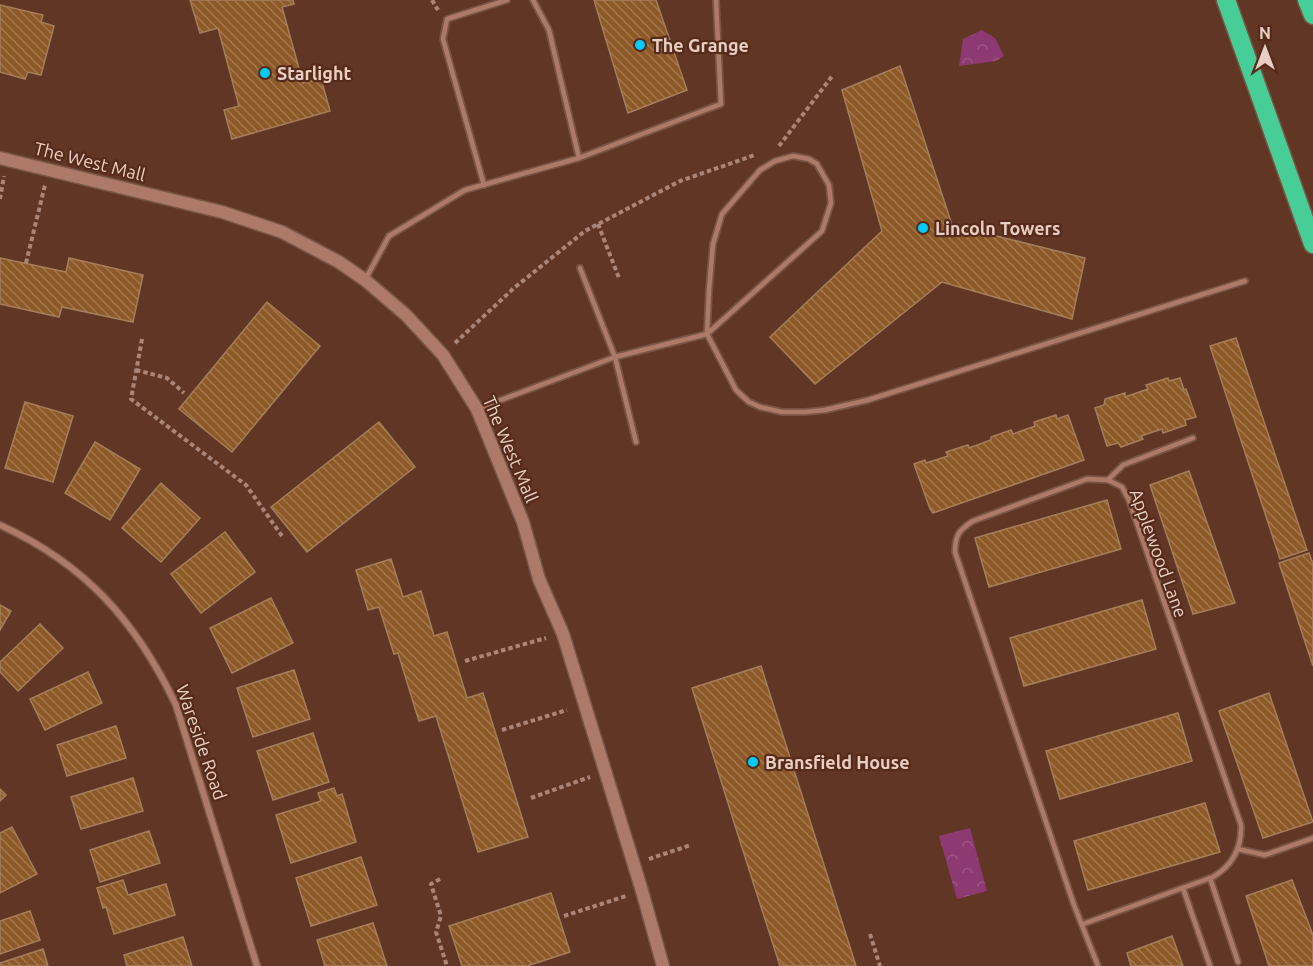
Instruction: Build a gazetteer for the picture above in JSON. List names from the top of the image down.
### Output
{
  "streets": {
    "main road": ["The West Mall"],
    "street": ["Wareside Road"],
    "lane": ["Applewood Lane"]
  },
  "places": [
    "The Grange",
    "Starlight",
    "Lincoln Towers",
    "Bransfield House"
  ],
  "north": "top"
}
